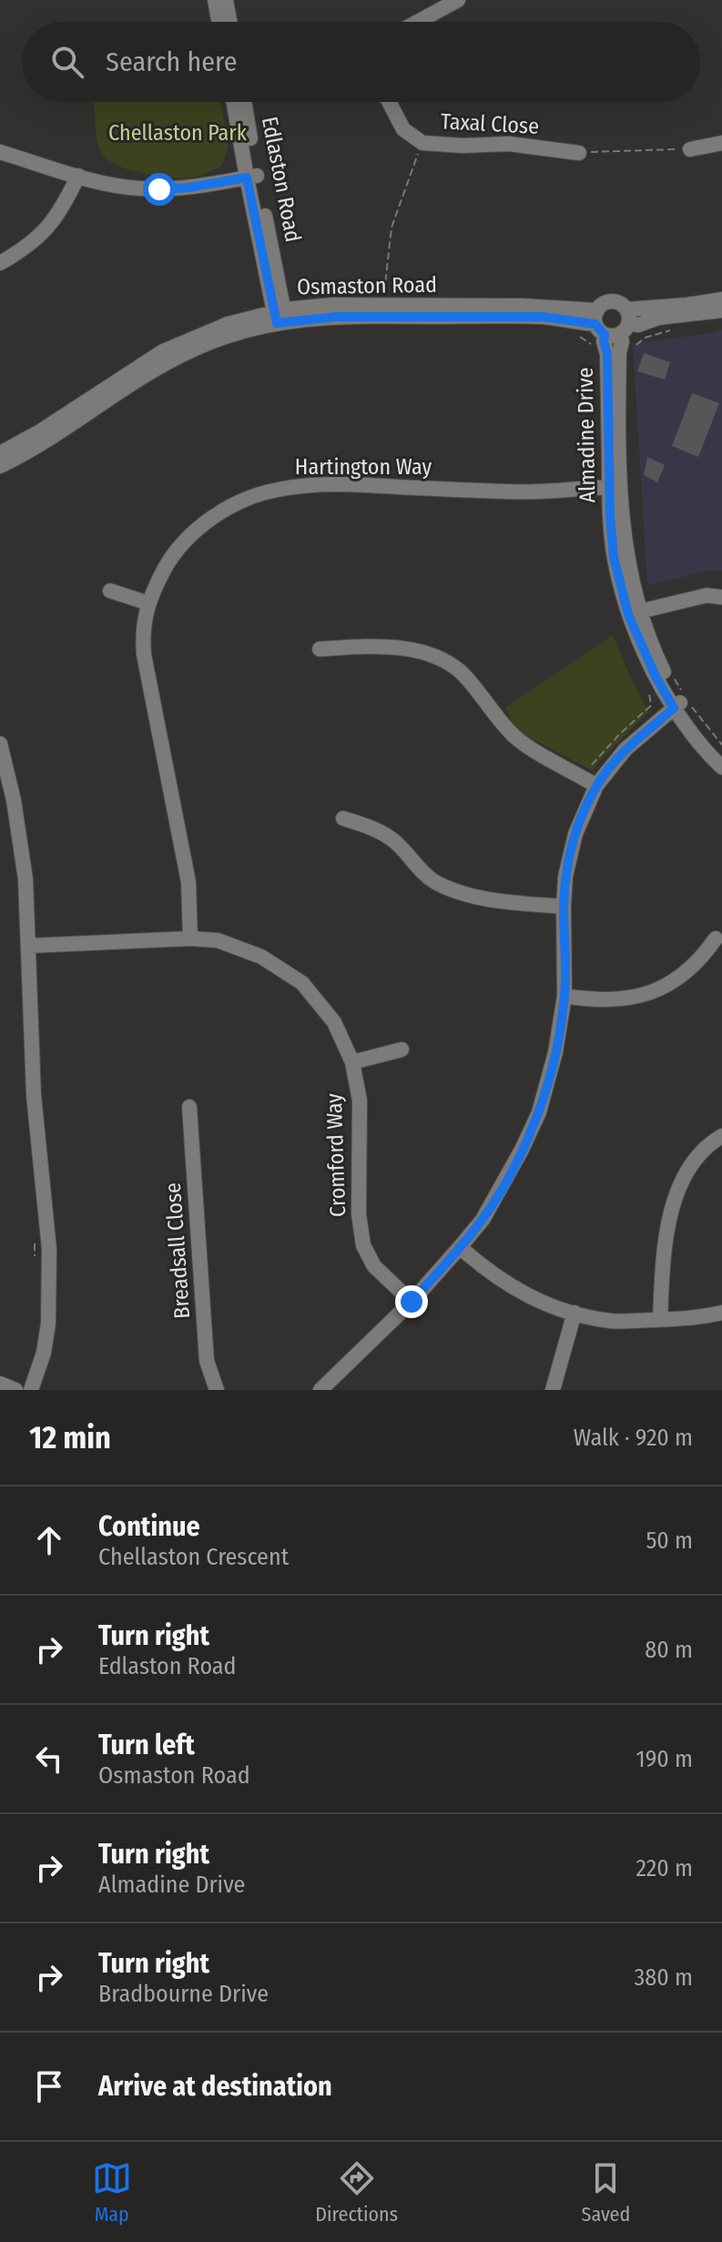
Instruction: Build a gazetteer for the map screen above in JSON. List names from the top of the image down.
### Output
{
  "streets": {
    "street": [
      "Taxal Close",
      "Edlaston Road",
      "Osmaston Road",
      "Almadine Drive",
      "Hartington Way",
      "Cromford Way",
      "Breadsall Close"
    ]
  },
  "crossings": [
    ["Edlaston Road", "Osmaston Road"],
    ["Osmaston Road", "Almadine Drive"],
    ["Almadine Drive", "Hartington Way"],
    ["Hartington Way", "Cromford Way"]
  ],
  "parks": ["Chellaston Park"],
  "page": {
    "search": "Search here",
    "heading": ["12 min", "Walk · 920 m"],
    "list": [
      ["Continue", "Chellaston Crescent", "50 m"],
      ["Turn right", "Edlaston Road", "80 m"],
      ["Turn left", "Osmaston Road", "190 m"],
      ["Turn right", "Almadine Drive", "220 m"],
      ["Turn right", "Bradbourne Drive", "380 m"],
      "Arrive at destination"
    ],
    "nav": ["Map", "Directions", "Saved"]
  }
}
